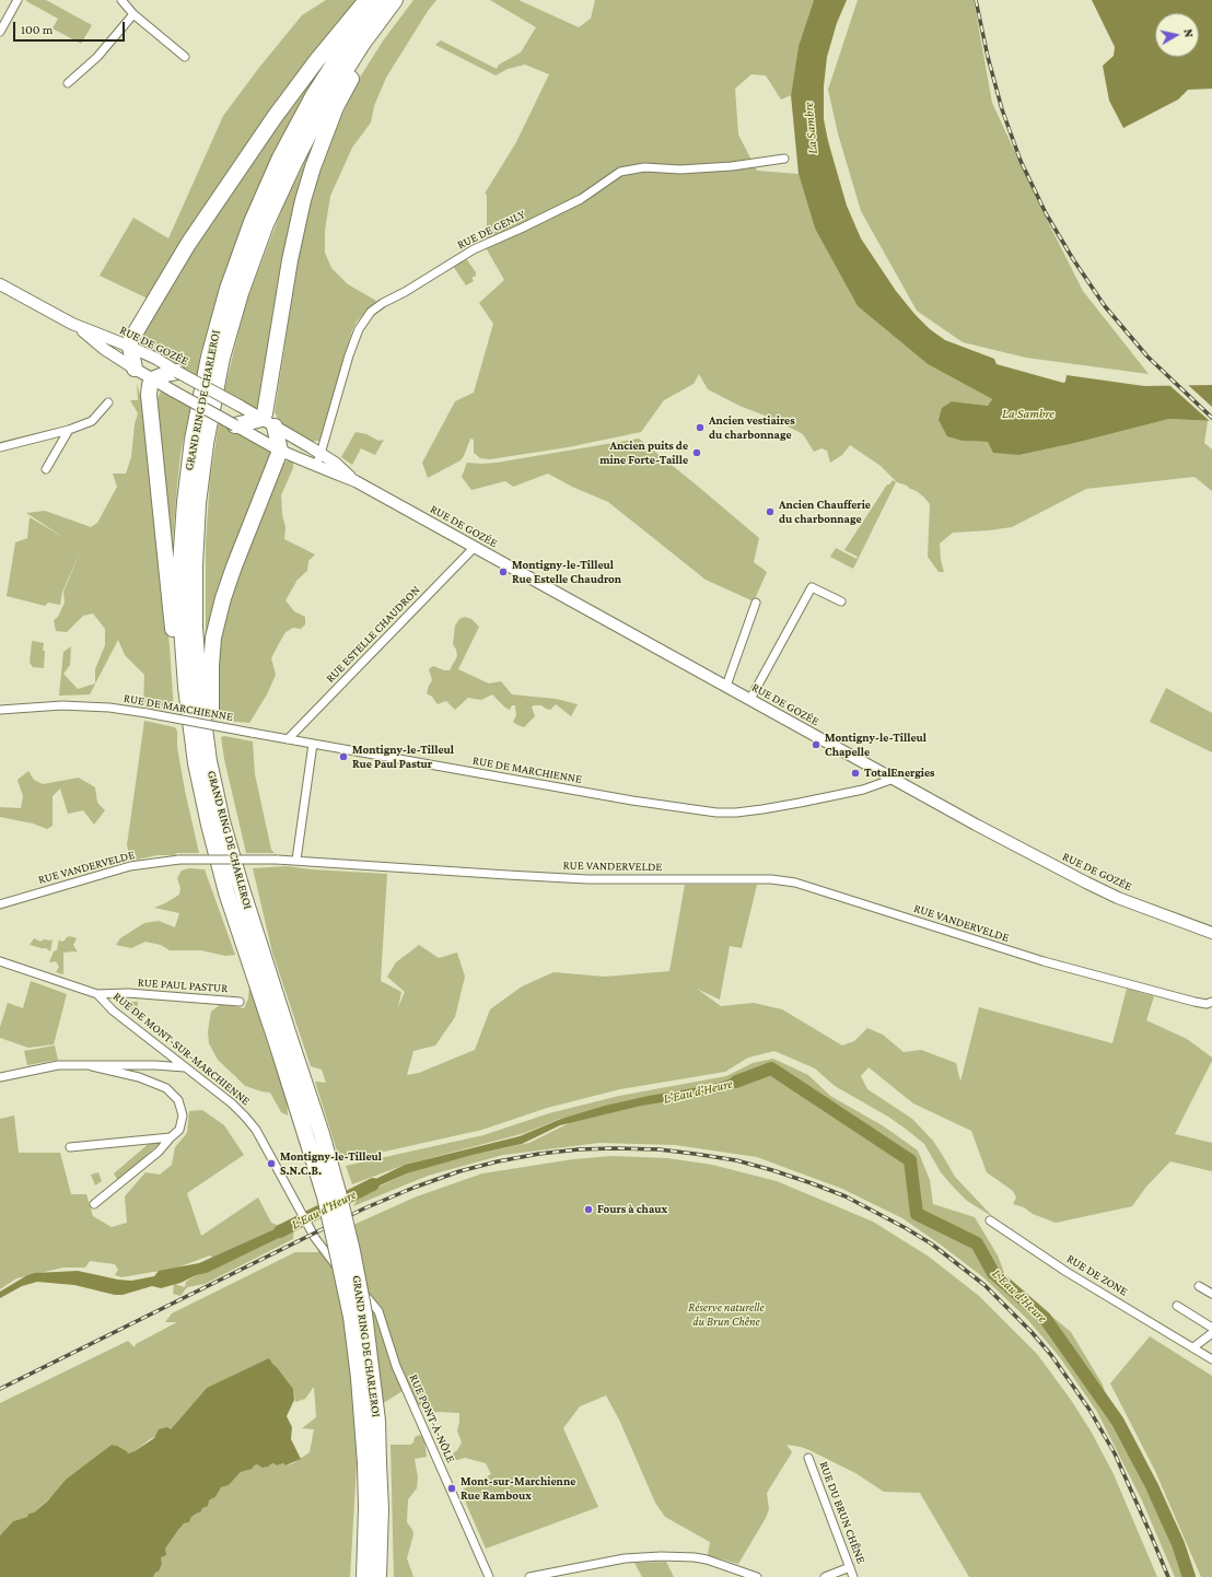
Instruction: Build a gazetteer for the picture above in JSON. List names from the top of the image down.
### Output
{
  "streets": {
    "highway": ["GRAND RING DE CHARLEROI"],
    "main road": ["RUE DE GOZÉE"],
    "street": [
      "RUE DE GENLY",
      "RUE ESTELLE CHAUDRON",
      "RUE DE MARCHIENNE",
      "RUE VANDERVELDE",
      "RUE PAUL PASTUR",
      "RUE DE MONT-SUR-MARCHIENNE",
      "RUE DE ZONE",
      "RUE PONT-À-NÔLE",
      "RUE DU BRUN CHÊNE"
    ]
  },
  "crossings": [
    ["RUE DE GENLY", "RUE DE GOZÉE"],
    ["RUE DE GOZÉE", "RUE ESTELLE CHAUDRON"],
    ["RUE DE GOZÉE", "RUE DE MARCHIENNE"],
    ["RUE ESTELLE CHAUDRON", "RUE DE MARCHIENNE"],
    ["RUE PAUL PASTUR", "RUE DE MONT-SUR-MARCHIENNE"],
    ["RUE DE MONT-SUR-MARCHIENNE", "RUE PONT-À-NÔLE"]
  ],
  "water": ["La Sambre", "L'Eau d'Heure"],
  "parks": ["Réserve naturelle du Brun Chêne"],
  "places": [
    "Ancien vestiaires du charbonnage",
    "Ancien puits de mine Forte-Taille",
    "Ancien Chaufferie du charbonnage",
    "Montigny-le-Tilleul Rue Estelle Chaudron",
    "Montigny-le-Tilleul Chapelle",
    "Montigny-le-Tilleul Rue Paul Pastur",
    "TotalEnergies",
    "Montigny-le-Tilleul S.N.C.B.",
    "Fours à chaux",
    "Mont-sur-Marchienne Rue Ramboux"
  ],
  "scale_bar": "100 m",
  "north": "right"
}
